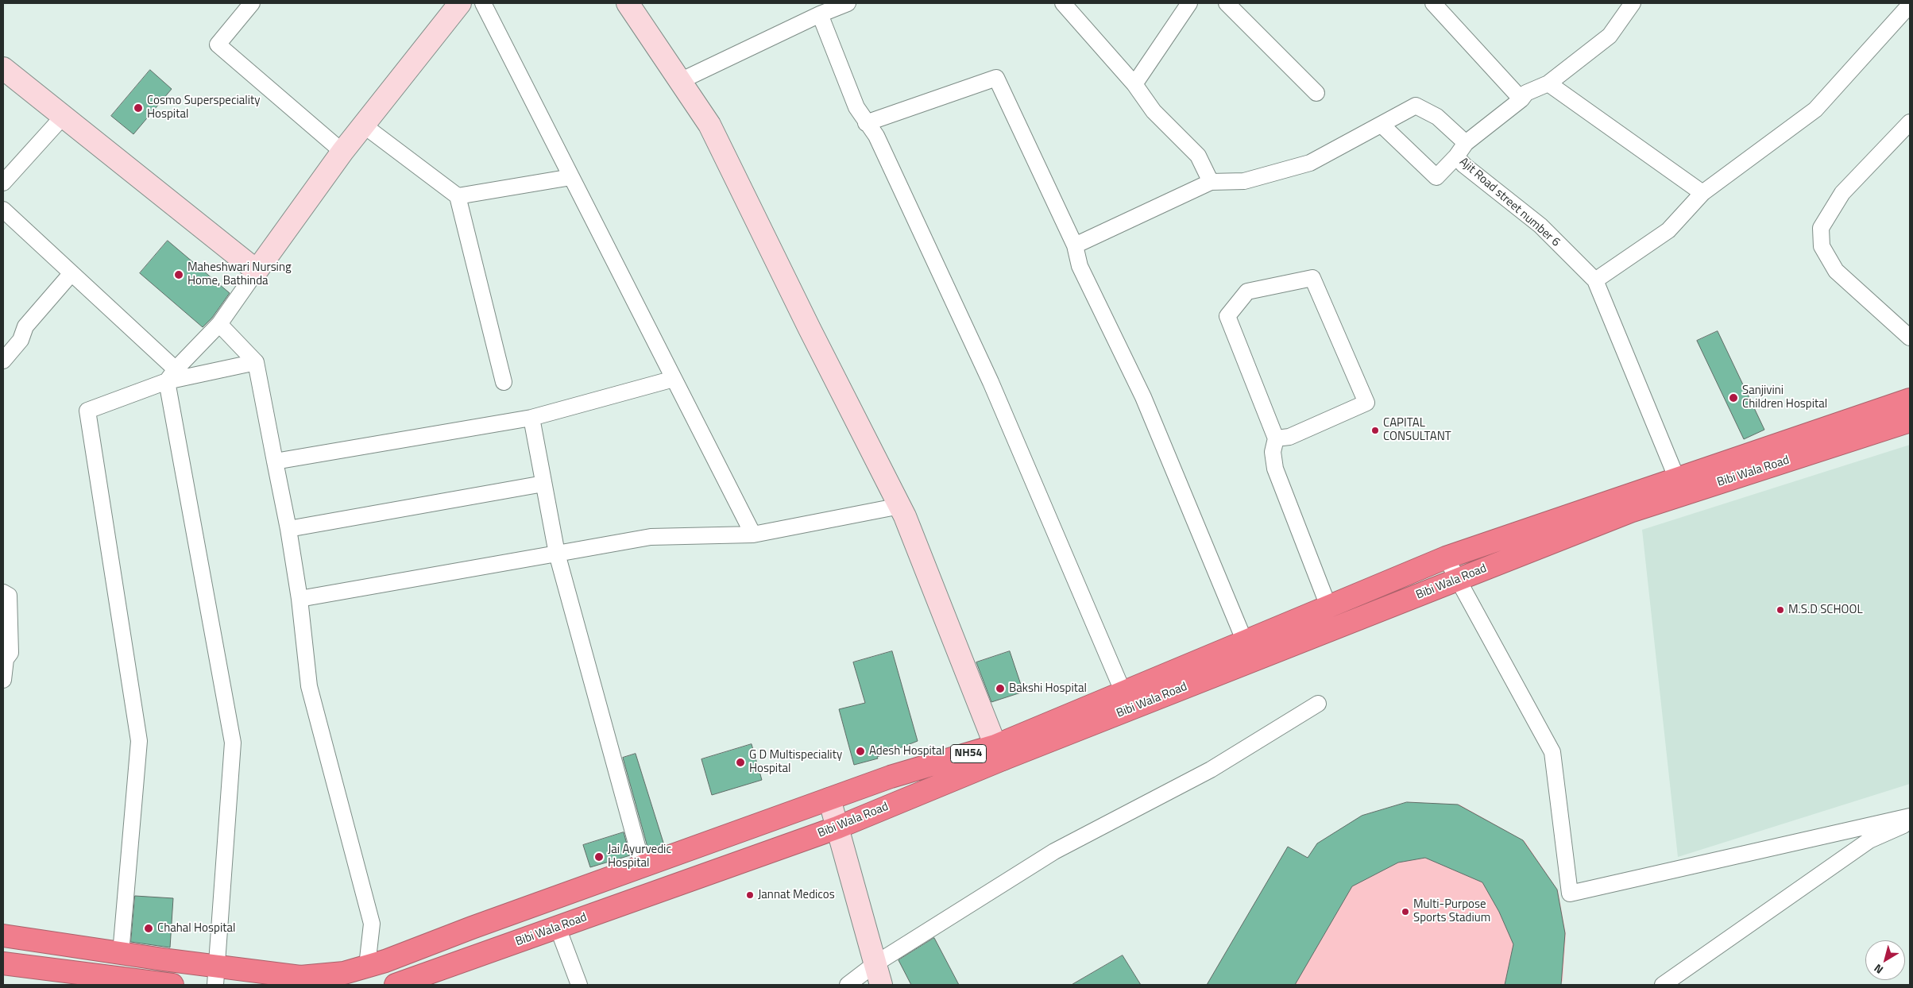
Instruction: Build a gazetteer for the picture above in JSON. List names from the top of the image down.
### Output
{
  "streets": {
    "highway": ["Bibi Wala Road", "NH54"],
    "street": ["Ajit Road street number 6"]
  },
  "crossings": [
    ["Ajit Road street number 6", "NH54"],
    ["Bibi Wala Road", "NH54"]
  ],
  "places": [
    "Cosmo Superspeciality Hospital",
    "Maheshwari Nursing Home, Bathinda",
    "Sanjivini Children Hospital",
    "CAPITAL CONSULTANT",
    "M.S.D SCHOOL",
    "Bakshi Hospital",
    "Adesh Hospital",
    "G D Multispeciality Hospital",
    "Jai Ayurvedic Hospital",
    "Jannat Medicos",
    "Multi-Purpose Sports Stadium",
    "Chahal Hospital"
  ],
  "north": "bottom left"
}
